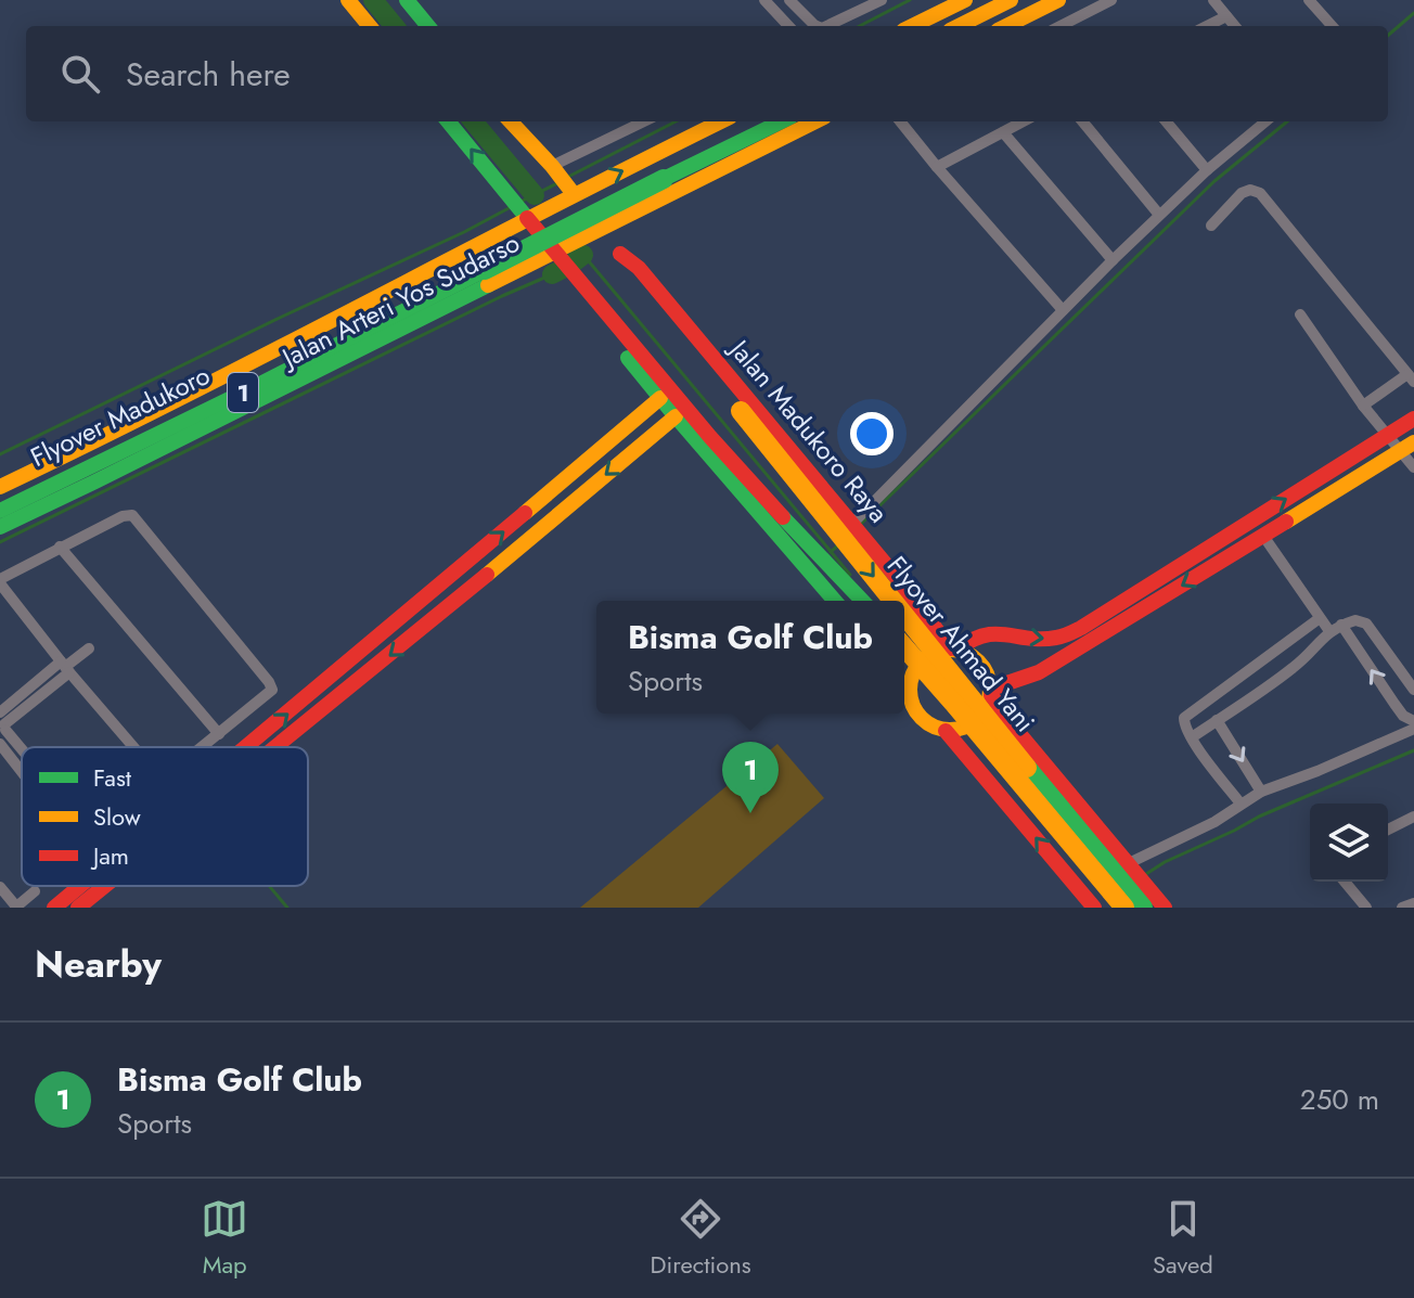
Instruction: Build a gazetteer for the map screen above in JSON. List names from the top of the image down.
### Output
{
  "streets": {
    "main road": [
      "Jalan Arteri Yos Sudarso",
      "1",
      "Flyover Madukoro",
      "Jalan Madukoro Raya",
      "Flyover Ahmad Yani"
    ]
  },
  "crossings": [
    ["Jalan Arteri Yos Sudarso", "Jalan Madukoro Raya"],
    ["Jalan Madukoro Raya", "Flyover Ahmad Yani"]
  ],
  "legend": ["Fast", "Slow", "Jam"],
  "page": {
    "search": "Search here",
    "popup": ["Bisma Golf Club", "Sports"],
    "pins": "1",
    "heading": "Nearby",
    "list": [
      {
        "mark": "1",
        "name": "Bisma Golf Club",
        "note": "Sports",
        "value": "250 m"
      }
    ],
    "nav": ["Map", "Directions", "Saved"]
  }
}
